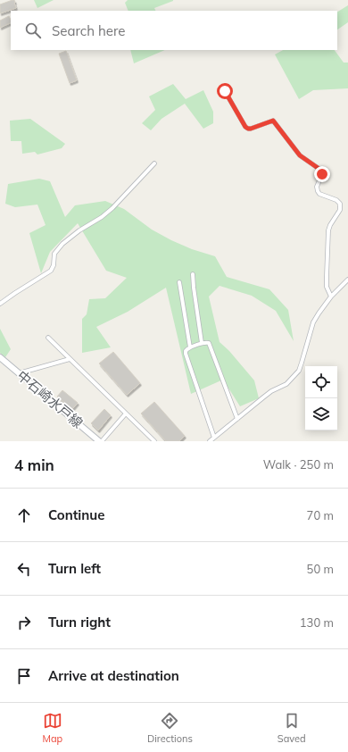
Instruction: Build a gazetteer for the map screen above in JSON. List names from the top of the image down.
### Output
{
  "streets": {
    "main road": ["中石崎水戸線"]
  },
  "page": {
    "search": "Search here",
    "heading": ["4 min", "Walk · 250 m"],
    "list": [
      ["Continue", "70 m"],
      ["Turn left", "50 m"],
      ["Turn right", "130 m"],
      "Arrive at destination"
    ],
    "nav": ["Map", "Directions", "Saved"]
  }
}
